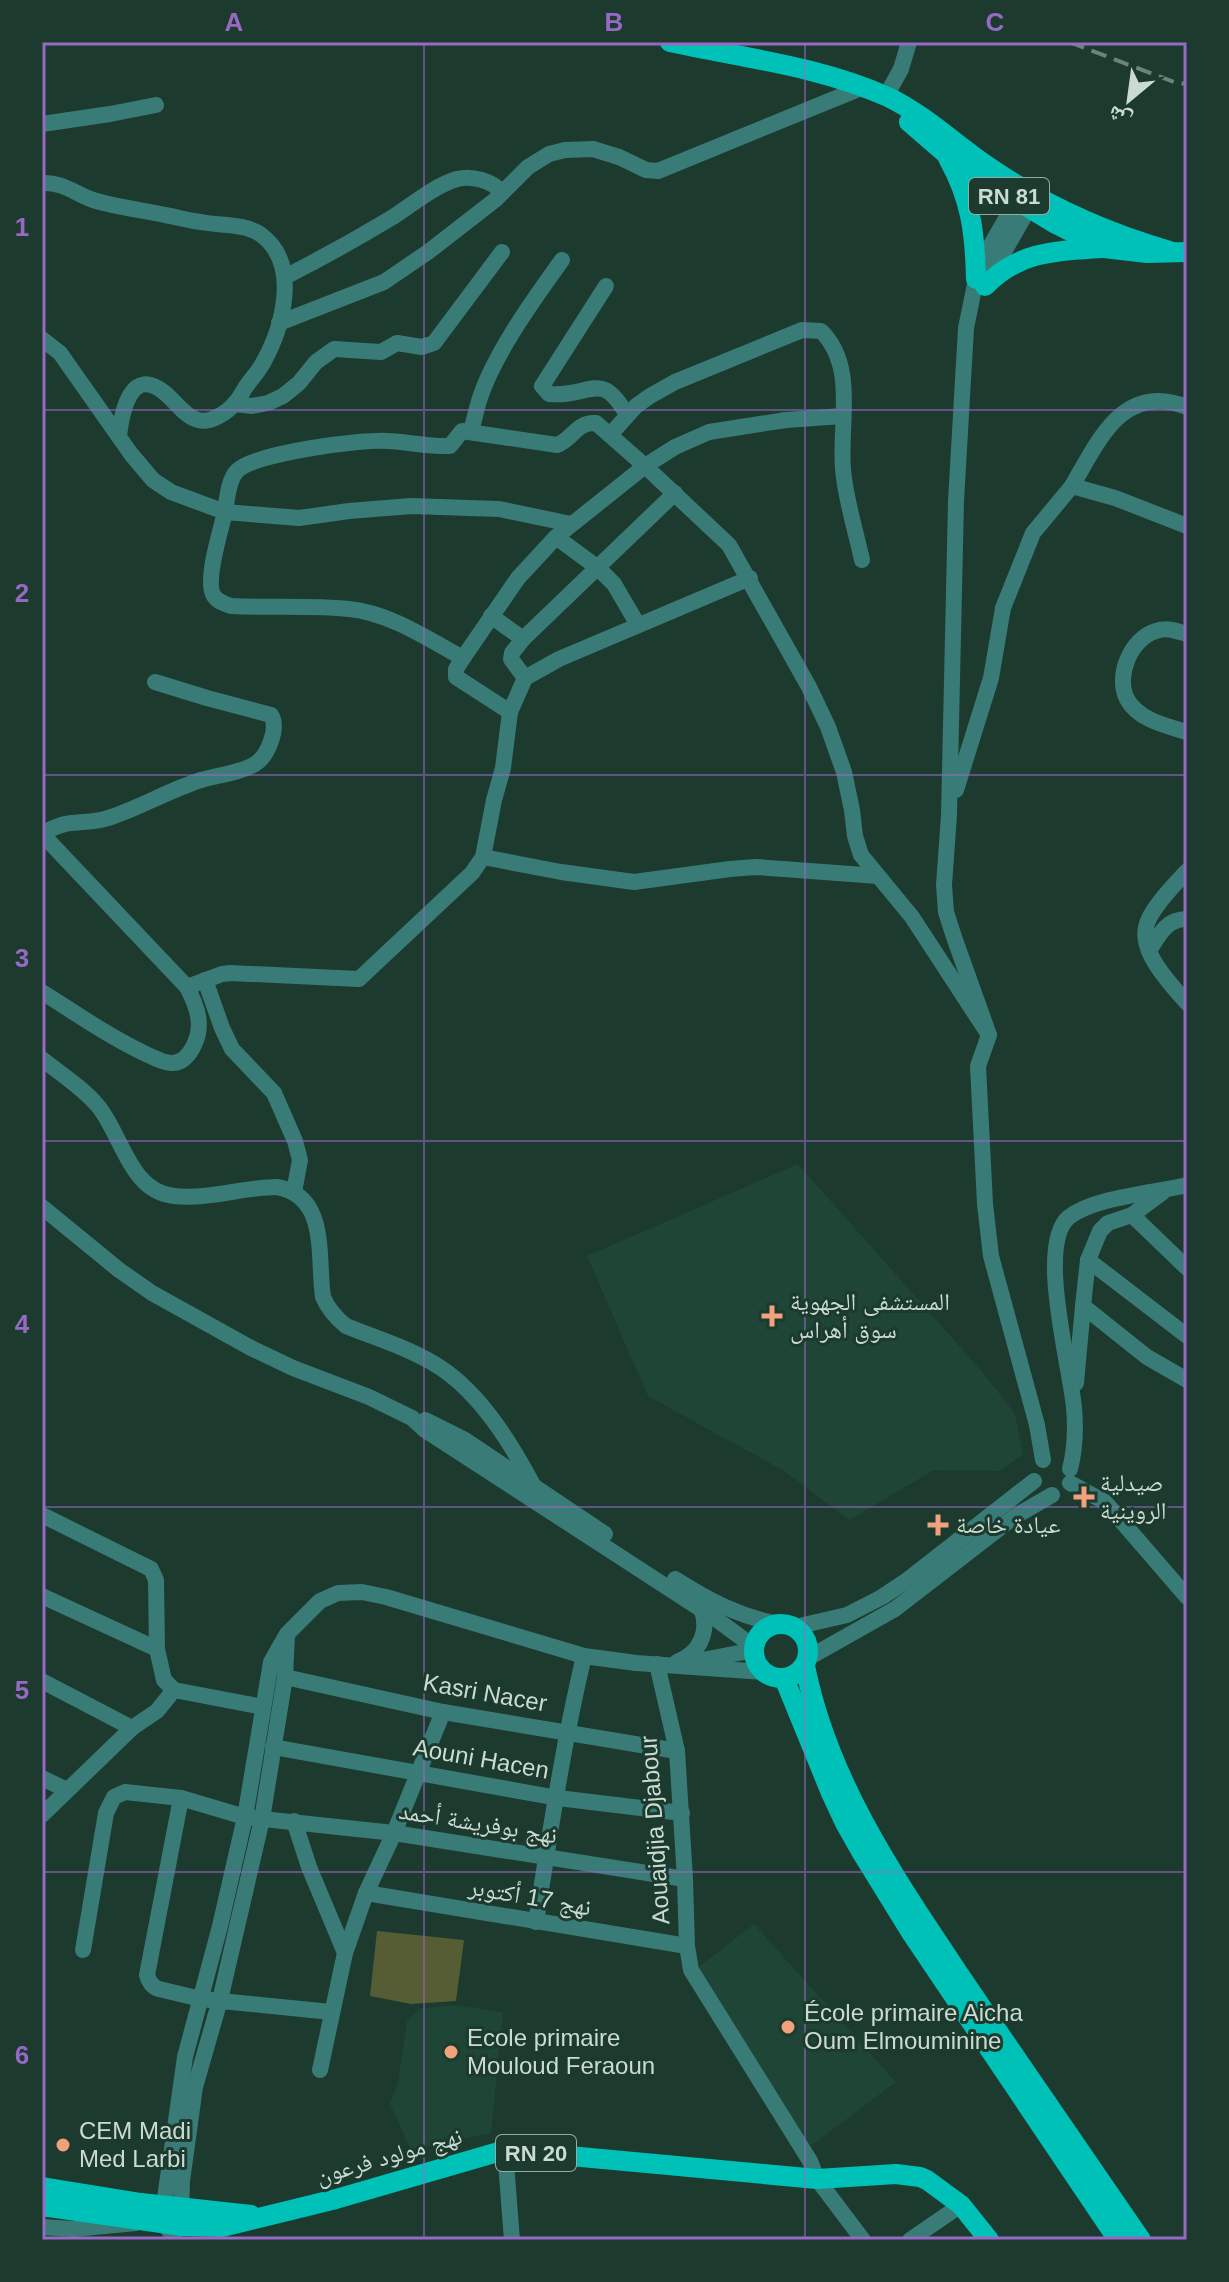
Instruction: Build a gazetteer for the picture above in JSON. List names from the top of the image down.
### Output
{
  "streets": {
    "main road": ["RN 81", "RN 20", "نهج مولود فرعون"],
    "street": [
      "Kasri Nacer",
      "Aouni Hacen",
      "نهج بوفريشة أحمد",
      "Aouaidjia Djabour",
      "نهج 17 أكتوبر"
    ]
  },
  "crossings": [
    ["Kasri Nacer", "Aouaidjia Djabour"],
    ["Aouni Hacen", "Aouaidjia Djabour"],
    ["نهج بوفريشة أحمد", "Aouaidjia Djabour"],
    ["Aouaidjia Djabour", "نهج 17 أكتوبر"],
    ["Aouaidjia Djabour", "RN 20"],
    ["Aouaidjia Djabour", "نهج مولود فرعون"],
    ["RN 20", "نهج مولود فرعون"]
  ],
  "places": {
    "health": ["المستشفى الجهوية سوق أهراس", "صيدلية الروينية", "عيادة خاصة"],
    "other": ["École primaire Aicha Oum Elmouminine", "Ecole primaire Mouloud Feraoun", "CEM Madi Med Larbi"]
  },
  "north": "bottom left",
  "grid": {
    "columns": ["A", "B", "C"],
    "rows": [
      "1",
      "2",
      "3",
      "4",
      "5",
      "6"
    ]
  }
}
